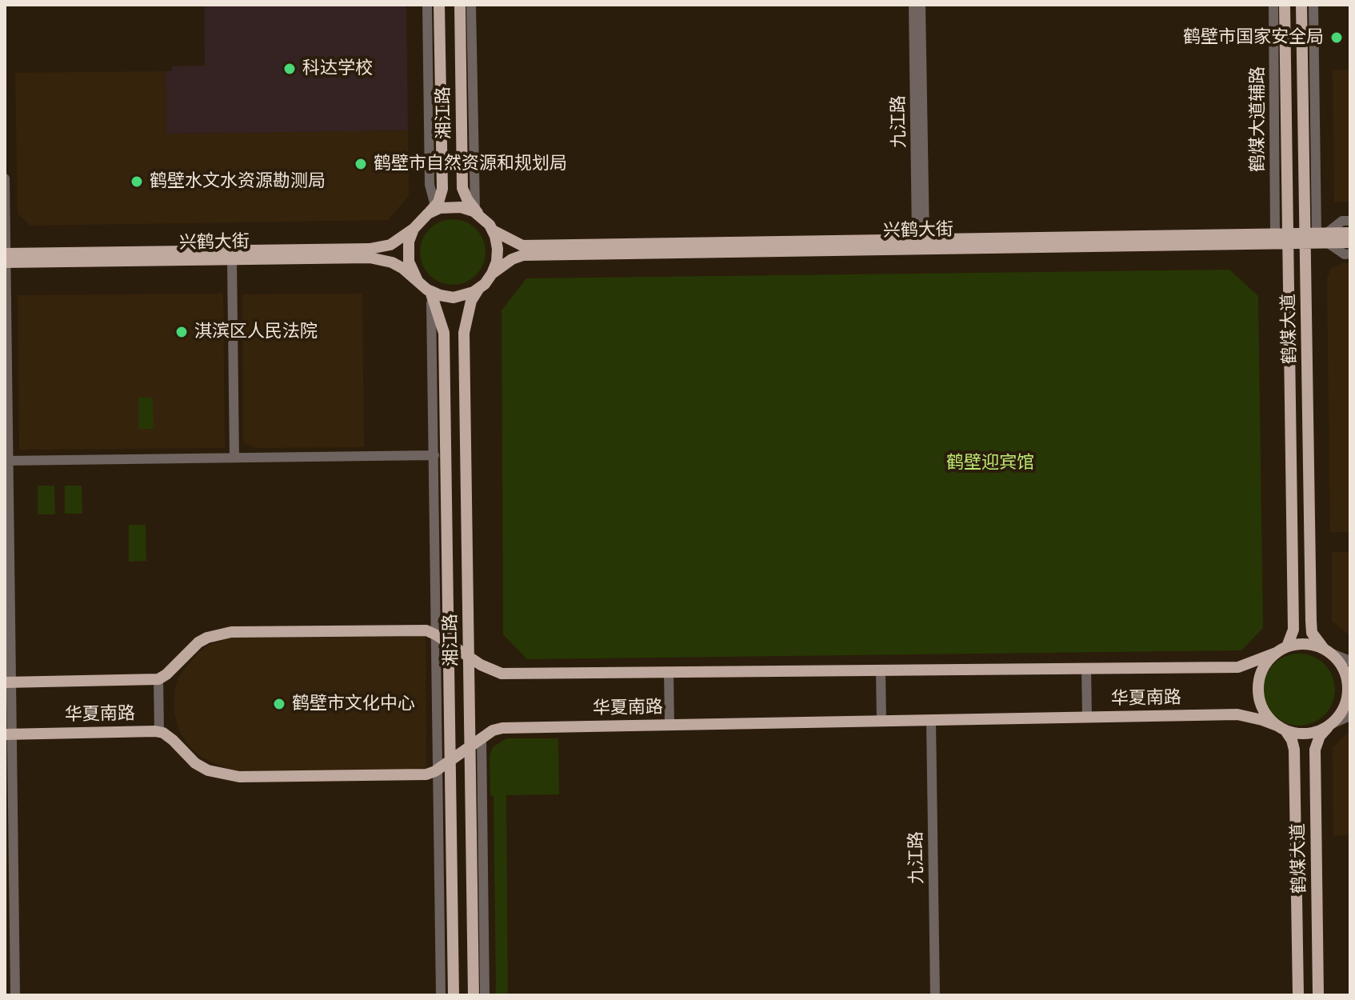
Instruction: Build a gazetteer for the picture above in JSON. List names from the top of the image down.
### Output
{
  "streets": {
    "main road": [
      "湘江路",
      "兴鹤大街",
      "鹤煤大道",
      "华夏南路"
    ],
    "street": ["鹤煤大道辅路", "九江路"]
  },
  "crossings": [
    ["湘江路", "兴鹤大街"],
    ["湘江路", "华夏南路"],
    ["鹤煤大道辅路", "兴鹤大街"],
    ["九江路", "兴鹤大街"],
    ["九江路", "华夏南路"],
    ["兴鹤大街", "鹤煤大道"],
    ["鹤煤大道", "华夏南路"]
  ],
  "parks": ["鹤壁迎宾馆"],
  "places": [
    "鹤壁市国家安全局",
    "科达学校",
    "鹤壁市自然资源和规划局",
    "鹤壁水文水资源勘测局",
    "淇滨区人民法院",
    "鹤壁市文化中心"
  ]
}
